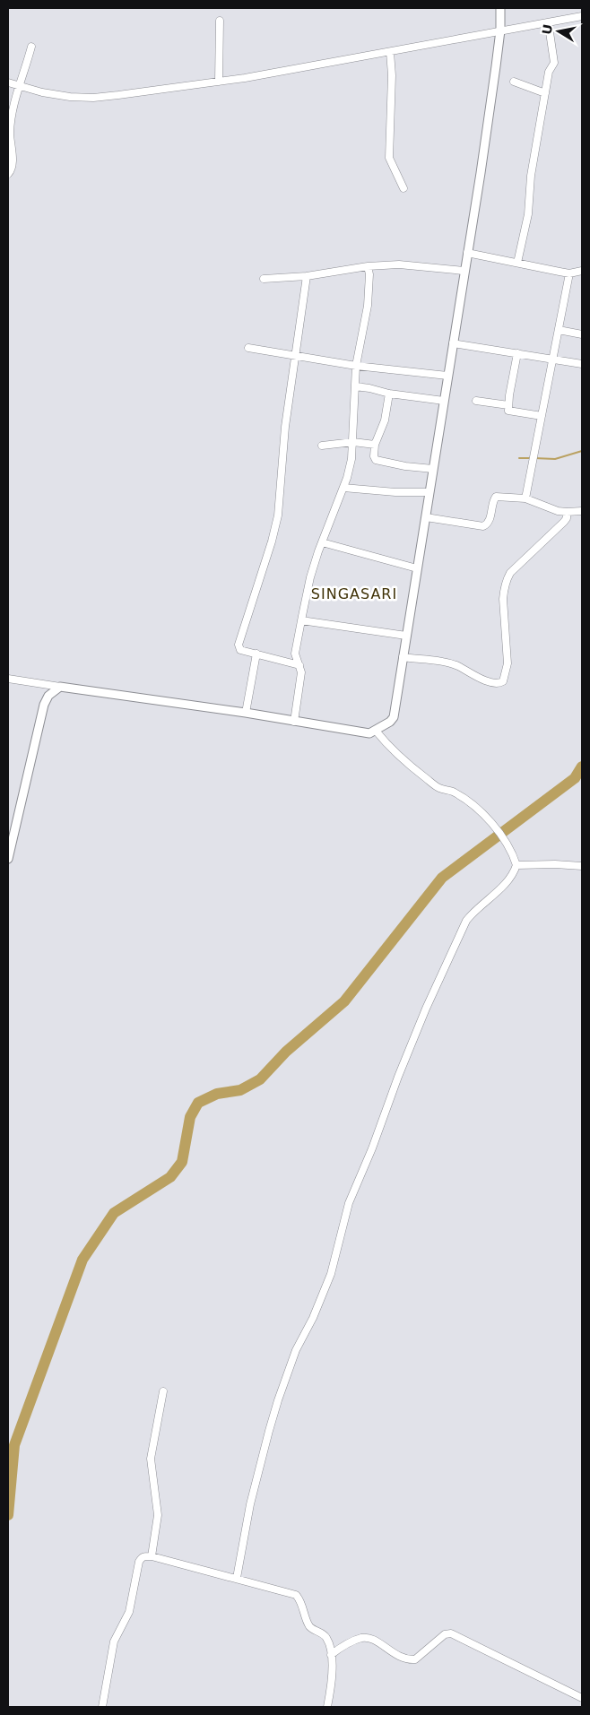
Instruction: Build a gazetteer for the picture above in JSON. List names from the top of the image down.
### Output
{
  "districts": ["SINGASARI"],
  "north": "left"
}
